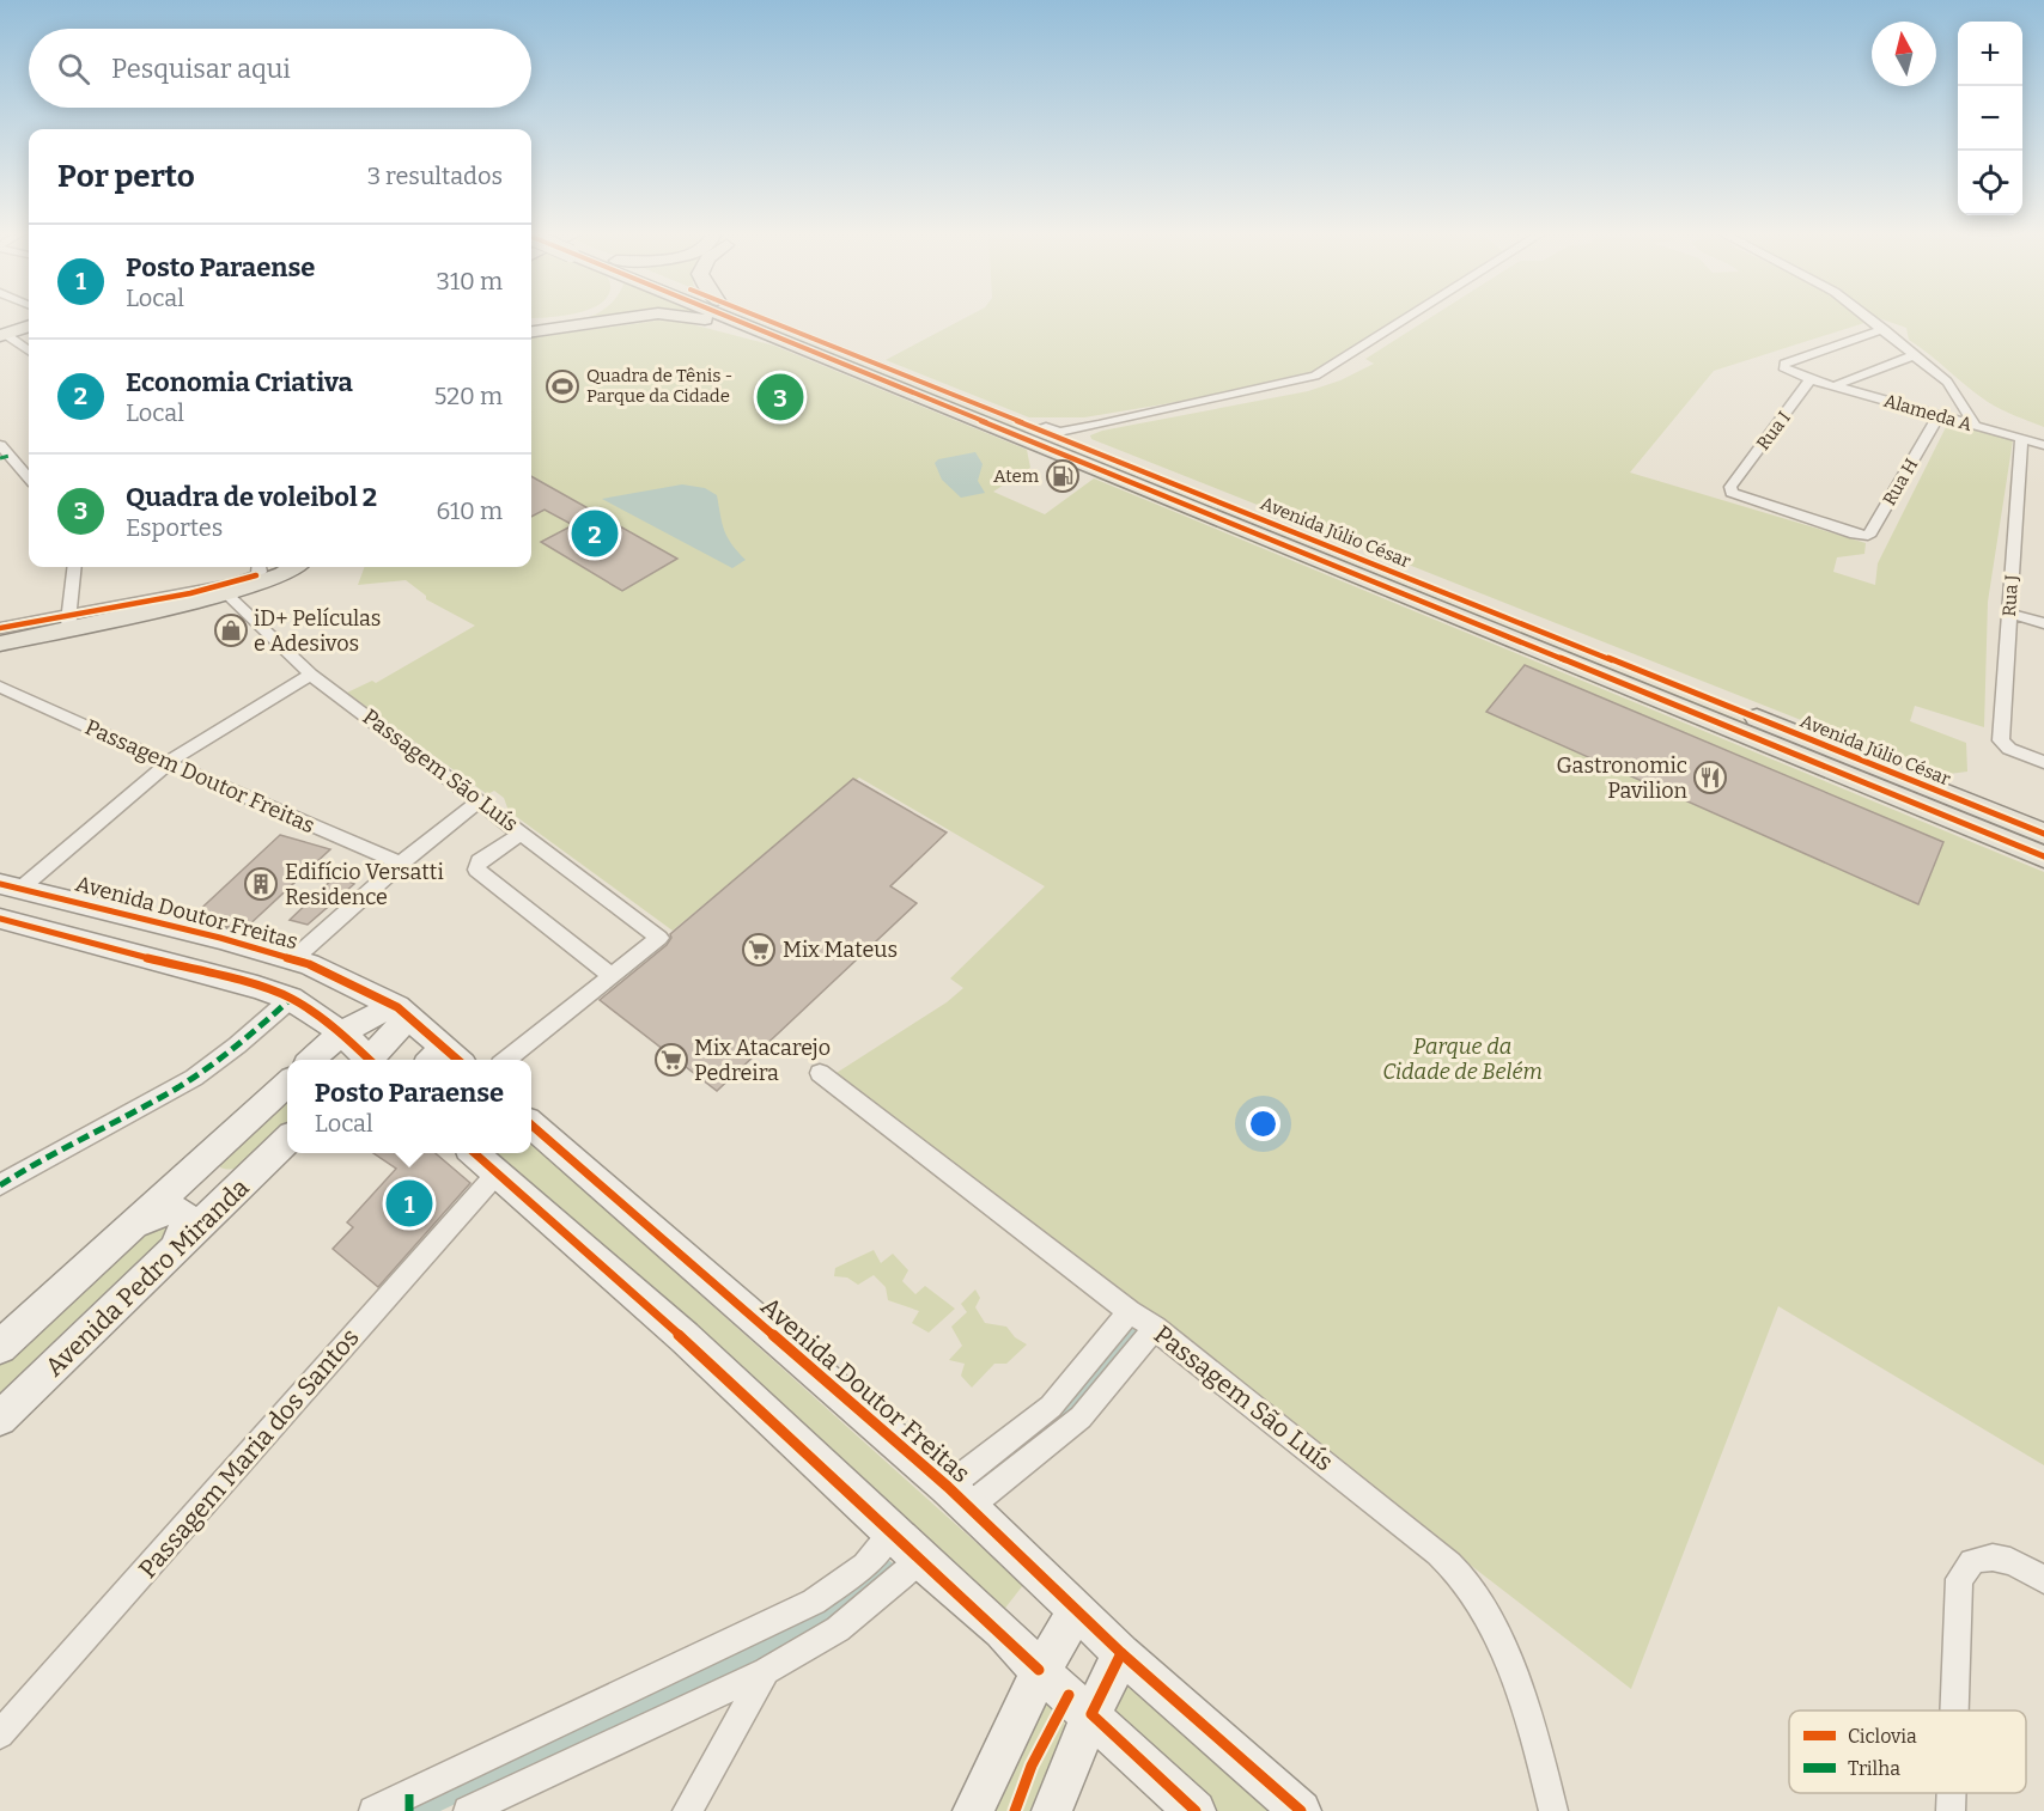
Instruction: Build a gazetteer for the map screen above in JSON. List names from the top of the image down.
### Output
{
  "streets": {
    "main road": ["Avenida Júlio César", "Avenida Doutor Freitas", "Avenida Pedro Miranda"],
    "street": [
      "Alameda A",
      "Rua I",
      "Rua H",
      "Rua J",
      "Passagem São Luís",
      "Passagem Doutor Freitas",
      "Passagem Maria dos Santos"
    ]
  },
  "crossings": [
    ["Alameda A", "Rua I"],
    ["Alameda A", "Rua H"],
    ["Alameda A", "Rua J"],
    ["Rua I", "Rua H"]
  ],
  "parks": ["Parque da Cidade de Belém"],
  "places": {
    "sports": ["Quadra de Tênis - Parque da Cidade"],
    "fuel station": ["Atem"],
    "shop": ["iD+ Películas e Adesivos"],
    "restaurant": ["Gastronomic Pavilion"],
    "building": ["Edifício Versatti Residence"],
    "supermarket": ["Mix Mateus", "Mix Atacarejo Pedreira"]
  },
  "legend": ["Ciclovia", "Trilha"],
  "north": "top",
  "page": {
    "map_buttons": ["+", "−"],
    "search": "Pesquisar aqui",
    "heading": ["Por perto", "3 resultados"],
    "list": [
      {
        "mark": "1",
        "name": "Posto Paraense",
        "note": "Local",
        "value": "310 m"
      },
      {
        "mark": "2",
        "name": "Economia Criativa",
        "note": "Local",
        "value": "520 m"
      },
      {
        "mark": "3",
        "name": "Quadra de voleibol 2",
        "note": "Esportes",
        "value": "610 m"
      }
    ],
    "pins": ["3", "2", "1"],
    "popup": ["Posto Paraense", "Local"]
  }
}
